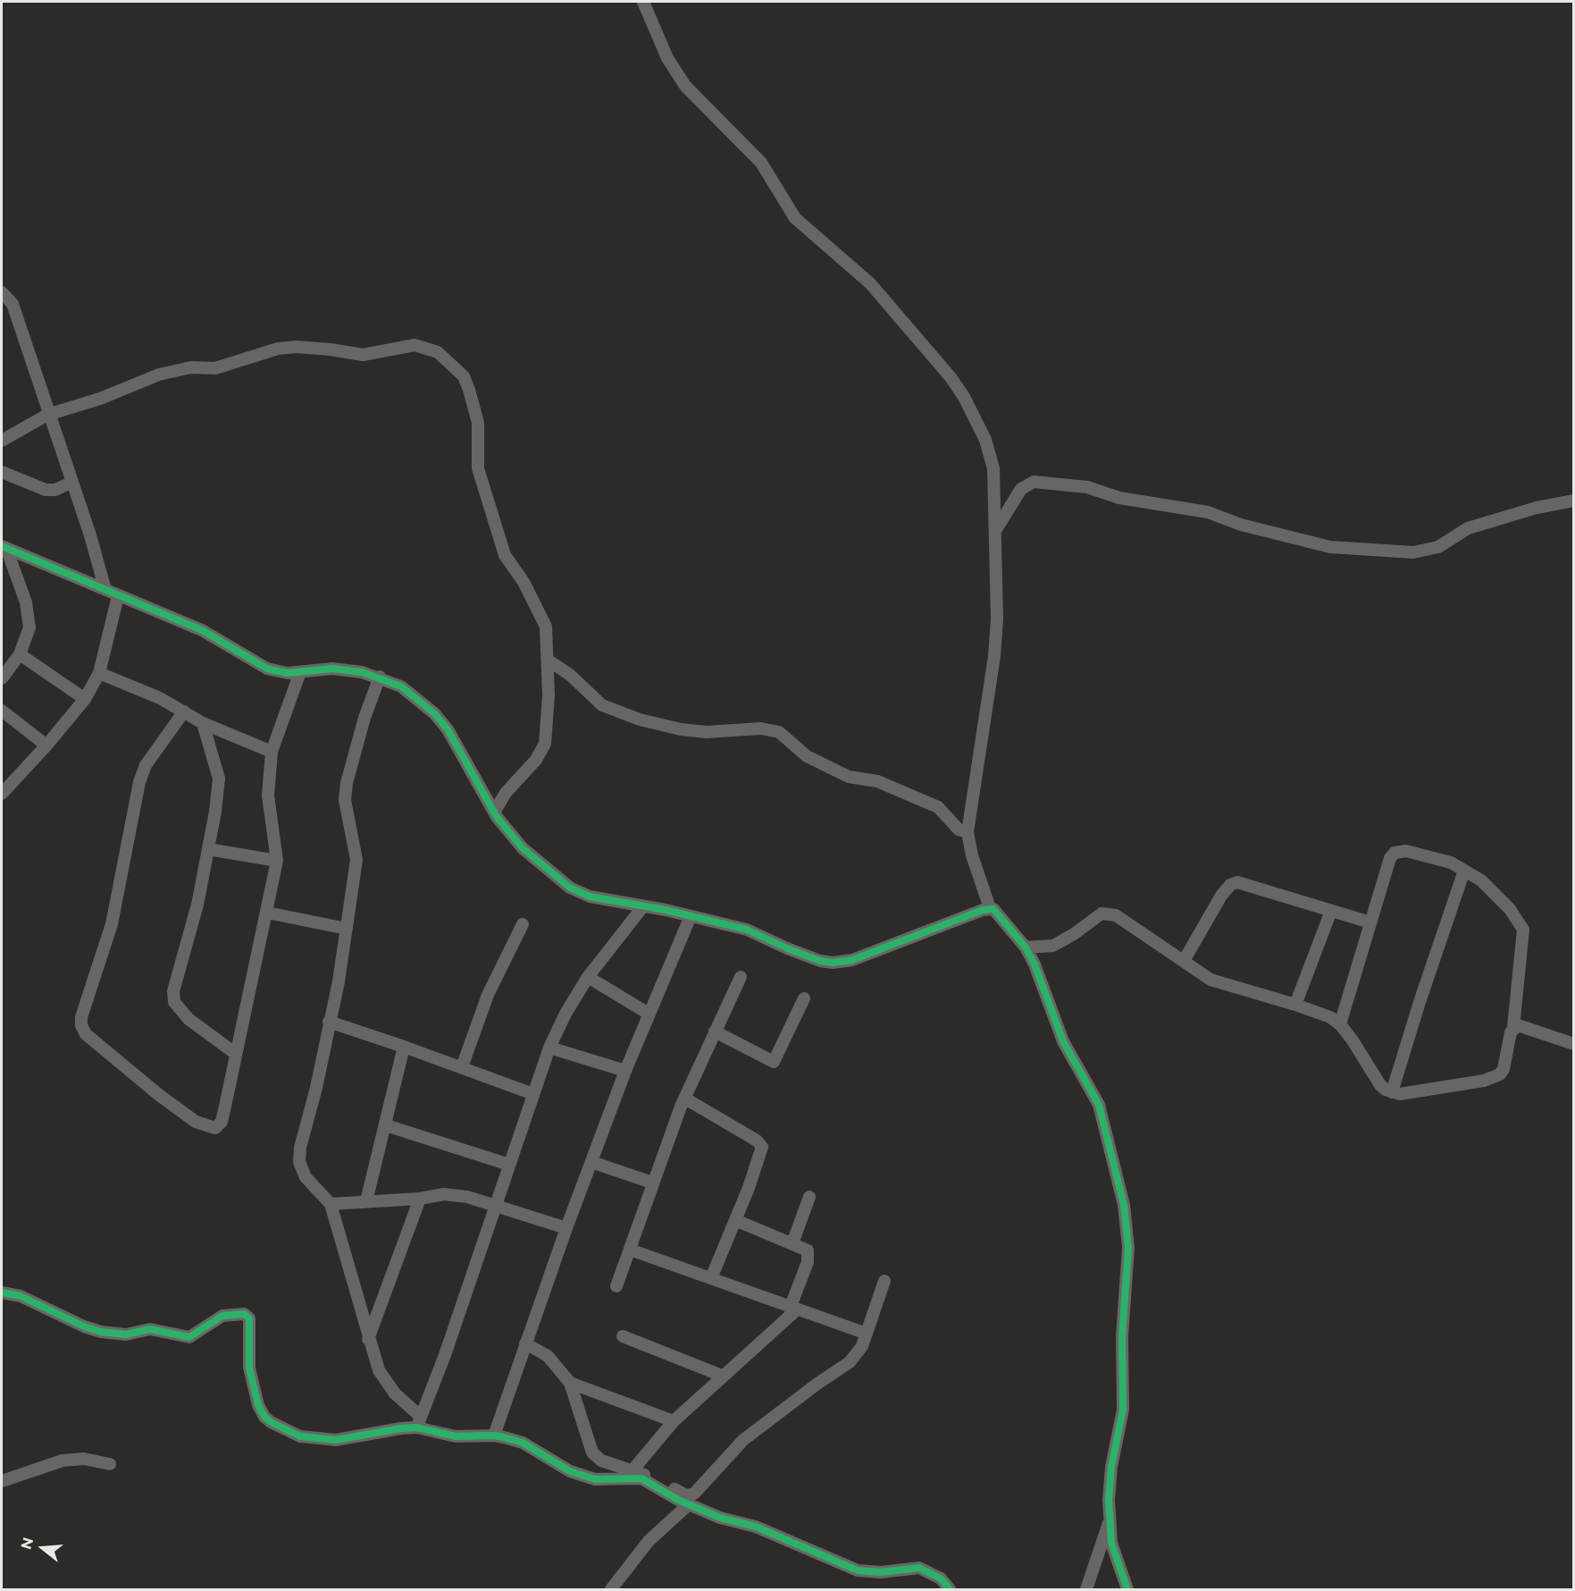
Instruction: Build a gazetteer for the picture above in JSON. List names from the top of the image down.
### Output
{
  "north": "left"
}
